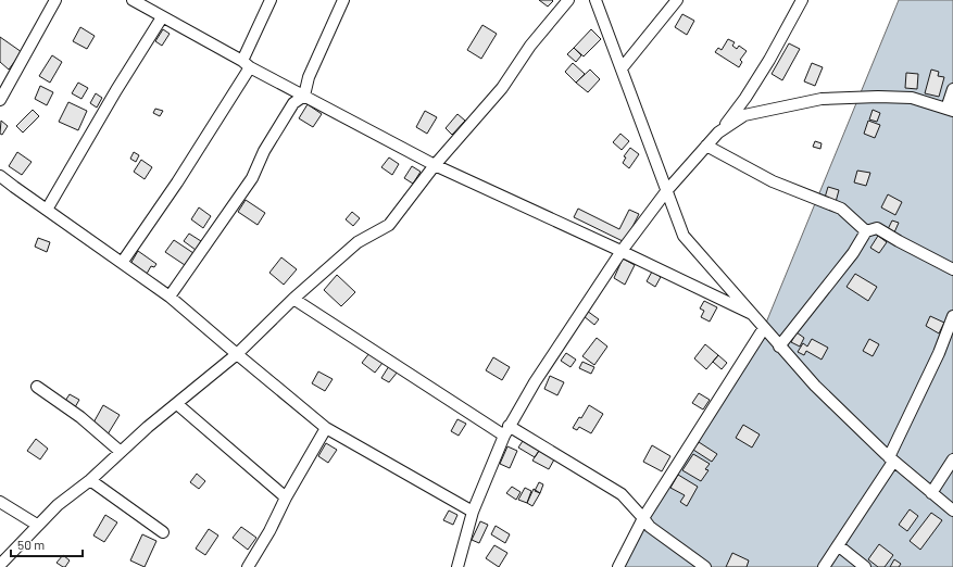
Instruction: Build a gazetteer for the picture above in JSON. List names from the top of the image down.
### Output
{
  "scale_bar": "50 m"
}
